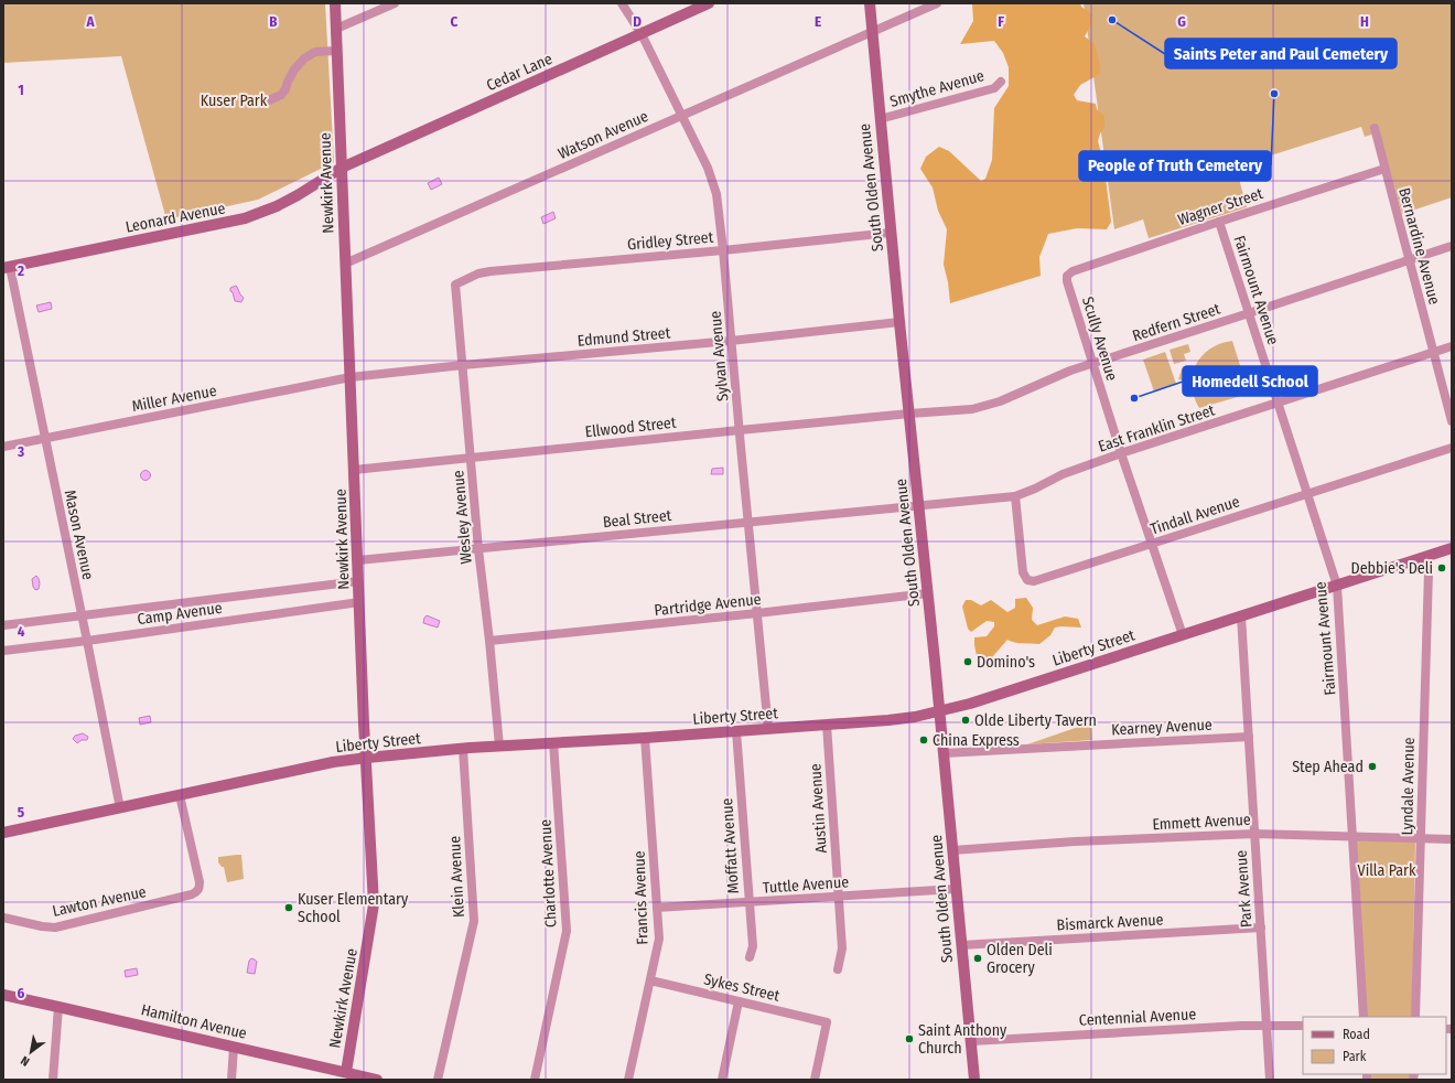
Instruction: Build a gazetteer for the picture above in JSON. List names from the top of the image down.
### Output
{
  "streets": {
    "street": [
      "Cedar Lane",
      "Smythe Avenue",
      "Watson Avenue",
      "Newkirk Avenue",
      "South Olden Avenue",
      "Wagner Street",
      "Leonard Avenue",
      "Gridley Street",
      "Bernardine Avenue",
      "Fairmount Avenue",
      "Redfern Street",
      "Edmund Street",
      "Scully Avenue",
      "Sylvan Avenue",
      "Miller Avenue",
      "Ellwood Street",
      "East Franklin Street",
      "Tindall Avenue",
      "Wesley Avenue",
      "Beal Street",
      "Mason Avenue",
      "Partridge Avenue",
      "Camp Avenue",
      "Liberty Street",
      "Kearney Avenue",
      "Lyndale Avenue",
      "Austin Avenue",
      "Emmett Avenue",
      "Moffatt Avenue",
      "Charlotte Avenue",
      "Klein Avenue",
      "Tuttle Avenue",
      "Park Avenue",
      "Francis Avenue",
      "Lawton Avenue",
      "Bismarck Avenue",
      "Sykes Street",
      "Centennial Avenue",
      "Hamilton Avenue"
    ]
  },
  "crossings": [
    ["Cedar Lane", "Newkirk Avenue"],
    ["Cedar Lane", "Leonard Avenue"],
    ["Cedar Lane", "Sylvan Avenue"],
    ["Smythe Avenue", "South Olden Avenue"],
    ["Watson Avenue", "Newkirk Avenue"],
    ["Watson Avenue", "South Olden Avenue"],
    ["Watson Avenue", "Sylvan Avenue"],
    ["Newkirk Avenue", "Leonard Avenue"],
    ["Newkirk Avenue", "Edmund Street"],
    ["Newkirk Avenue", "Miller Avenue"],
    ["Newkirk Avenue", "Ellwood Street"],
    ["Newkirk Avenue", "Beal Street"],
    ["Newkirk Avenue", "Camp Avenue"],
    ["Newkirk Avenue", "Liberty Street"],
    ["Newkirk Avenue", "Hamilton Avenue"],
    ["South Olden Avenue", "Gridley Street"],
    ["South Olden Avenue", "Redfern Street"],
    ["South Olden Avenue", "Edmund Street"],
    ["South Olden Avenue", "Ellwood Street"],
    ["South Olden Avenue", "East Franklin Street"],
    ["South Olden Avenue", "Beal Street"],
    ["South Olden Avenue", "Partridge Avenue"],
    ["South Olden Avenue", "Liberty Street"],
    ["South Olden Avenue", "Kearney Avenue"],
    ["South Olden Avenue", "Emmett Avenue"],
    ["South Olden Avenue", "Tuttle Avenue"],
    ["South Olden Avenue", "Bismarck Avenue"],
    ["South Olden Avenue", "Centennial Avenue"],
    ["Wagner Street", "Bernardine Avenue"],
    ["Wagner Street", "Fairmount Avenue"],
    ["Wagner Street", "Scully Avenue"],
    ["Leonard Avenue", "Mason Avenue"],
    ["Gridley Street", "Sylvan Avenue"],
    ["Gridley Street", "Wesley Avenue"],
    ["Bernardine Avenue", "Redfern Street"],
    ["Bernardine Avenue", "East Franklin Street"],
    ["Fairmount Avenue", "Redfern Street"],
    ["Fairmount Avenue", "East Franklin Street"],
    ["Fairmount Avenue", "Tindall Avenue"],
    ["Fairmount Avenue", "Liberty Street"],
    ["Fairmount Avenue", "Emmett Avenue"],
    ["Redfern Street", "Scully Avenue"],
    ["Redfern Street", "Ellwood Street"],
    ["Edmund Street", "Sylvan Avenue"],
    ["Edmund Street", "Miller Avenue"],
    ["Edmund Street", "Wesley Avenue"],
    ["Scully Avenue", "East Franklin Street"],
    ["Scully Avenue", "Tindall Avenue"],
    ["Scully Avenue", "Liberty Street"],
    ["Sylvan Avenue", "Ellwood Street"],
    ["Sylvan Avenue", "Beal Street"],
    ["Sylvan Avenue", "Partridge Avenue"],
    ["Sylvan Avenue", "Liberty Street"],
    ["Miller Avenue", "Mason Avenue"],
    ["Ellwood Street", "Wesley Avenue"],
    ["East Franklin Street", "Tindall Avenue"],
    ["East Franklin Street", "Beal Street"],
    ["Wesley Avenue", "Beal Street"],
    ["Wesley Avenue", "Partridge Avenue"],
    ["Wesley Avenue", "Liberty Street"],
    ["Mason Avenue", "Camp Avenue"],
    ["Mason Avenue", "Liberty Street"],
    ["Liberty Street", "Lyndale Avenue"],
    ["Liberty Street", "Austin Avenue"],
    ["Liberty Street", "Moffatt Avenue"],
    ["Liberty Street", "Charlotte Avenue"],
    ["Liberty Street", "Klein Avenue"],
    ["Liberty Street", "Park Avenue"],
    ["Liberty Street", "Francis Avenue"],
    ["Liberty Street", "Lawton Avenue"],
    ["Kearney Avenue", "Park Avenue"],
    ["Lyndale Avenue", "Emmett Avenue"],
    ["Austin Avenue", "Tuttle Avenue"],
    ["Emmett Avenue", "Park Avenue"],
    ["Moffatt Avenue", "Tuttle Avenue"],
    ["Tuttle Avenue", "Francis Avenue"],
    ["Park Avenue", "Bismarck Avenue"],
    ["Park Avenue", "Centennial Avenue"],
    ["Francis Avenue", "Sykes Street"]
  ],
  "parks": ["Kuser Park", "Villa Park"],
  "places": [
    "Saints Peter and Paul Cemetery",
    "People of Truth Cemetery",
    "Homedell School",
    "Debbie's Deli",
    "Domino's",
    "Olde Liberty Tavern",
    "China Express",
    "Step Ahead",
    "Kuser Elementary School",
    "Olden Deli Grocery",
    "Saint Anthony Church"
  ],
  "legend": ["Road", "Park"],
  "north": "bottom left",
  "grid": {
    "columns": [
      "A",
      "B",
      "C",
      "D",
      "E",
      "F",
      "G",
      "H"
    ],
    "rows": [
      "1",
      "2",
      "3",
      "4",
      "5",
      "6"
    ]
  }
}
